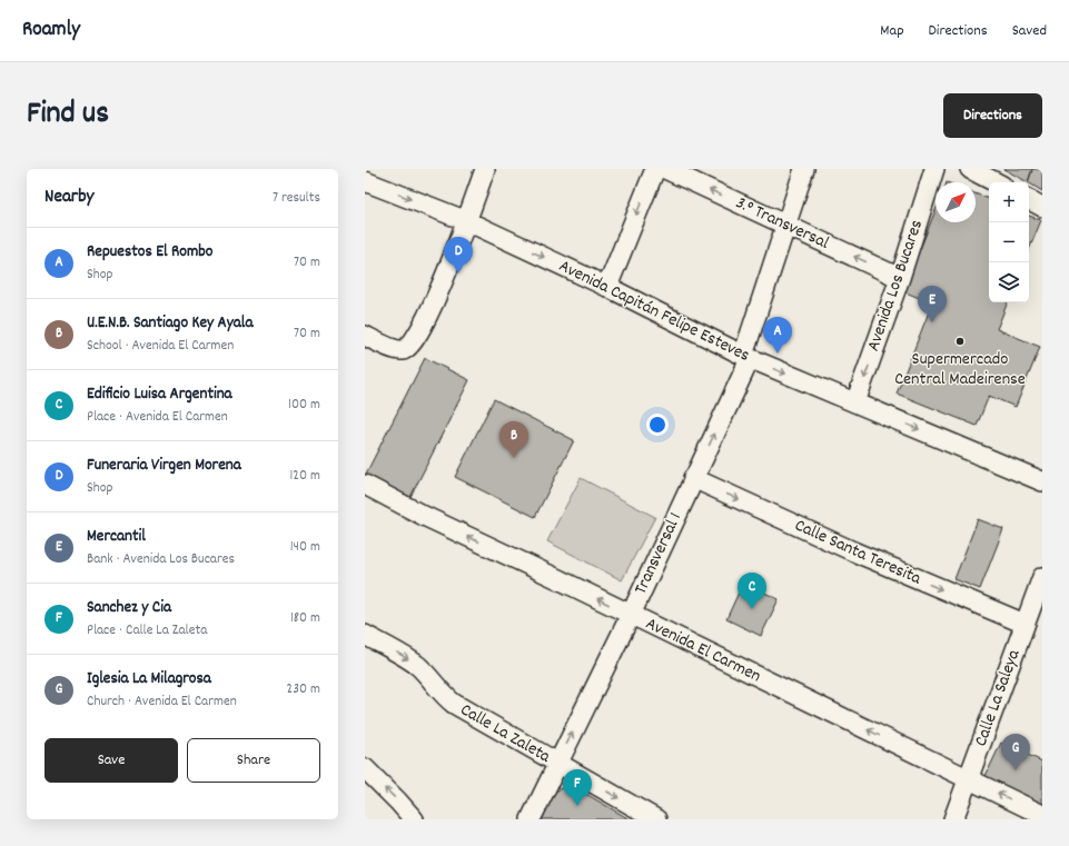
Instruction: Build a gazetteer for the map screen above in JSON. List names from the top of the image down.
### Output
{
  "streets": {
    "street": [
      "3.° Transversal",
      "Avenida Los Bucares",
      "Avenida Capitán Felipe Esteves",
      "Calle Santa Teresita",
      "Transversal 1",
      "Avenida El Carmen",
      "Calle La Saleya",
      "Calle La Zaleta"
    ]
  },
  "crossings": [
    ["3.° Transversal", "Avenida Los Bucares"],
    ["3.° Transversal", "Transversal 1"],
    ["Avenida Los Bucares", "Avenida Capitán Felipe Esteves"],
    ["Avenida Capitán Felipe Esteves", "Transversal 1"],
    ["Calle Santa Teresita", "Transversal 1"],
    ["Calle Santa Teresita", "Calle La Saleya"],
    ["Transversal 1", "Avenida El Carmen"],
    ["Transversal 1", "Calle La Zaleta"],
    ["Avenida El Carmen", "Calle La Saleya"]
  ],
  "one_way": [
    "3.° Transversal",
    "Avenida Los Bucares",
    "Avenida Capitán Felipe Esteves",
    "Calle Santa Teresita",
    "Transversal 1",
    "Avenida El Carmen",
    "Calle La Zaleta"
  ],
  "places": ["Supermercado Central Madeirense"],
  "north": "top right",
  "page": {
    "header": "Roamly",
    "nav": ["Map", "Directions", "Saved"],
    "title": "Find us",
    "buttons": [
      "Directions",
      ["Save", "Share"]
    ],
    "heading": ["Nearby", "7 results"],
    "map_buttons": ["+", "−"],
    "list": [
      {
        "mark": "A",
        "name": "Repuestos El Rombo",
        "note": "Shop",
        "value": "70 m"
      },
      {
        "mark": "B",
        "name": "U.E.N.B. Santiago Key Ayala",
        "note": "School · Avenida El Carmen",
        "value": "70 m"
      },
      {
        "mark": "C",
        "name": "Edificio Luisa Argentina",
        "note": "Place · Avenida El Carmen",
        "value": "100 m"
      },
      {
        "mark": "D",
        "name": "Funeraria Virgen Morena",
        "note": "Shop",
        "value": "120 m"
      },
      {
        "mark": "E",
        "name": "Mercantil",
        "note": "Bank · Avenida Los Bucares",
        "value": "140 m"
      },
      {
        "mark": "F",
        "name": "Sanchez y Cia",
        "note": "Place · Calle La Zaleta",
        "value": "180 m"
      },
      {
        "mark": "G",
        "name": "Iglesia La Milagrosa",
        "note": "Church · Avenida El Carmen",
        "value": "230 m"
      }
    ],
    "pins": [
      "D",
      "E",
      "A",
      "B",
      "C",
      "G",
      "F"
    ]
  }
}
